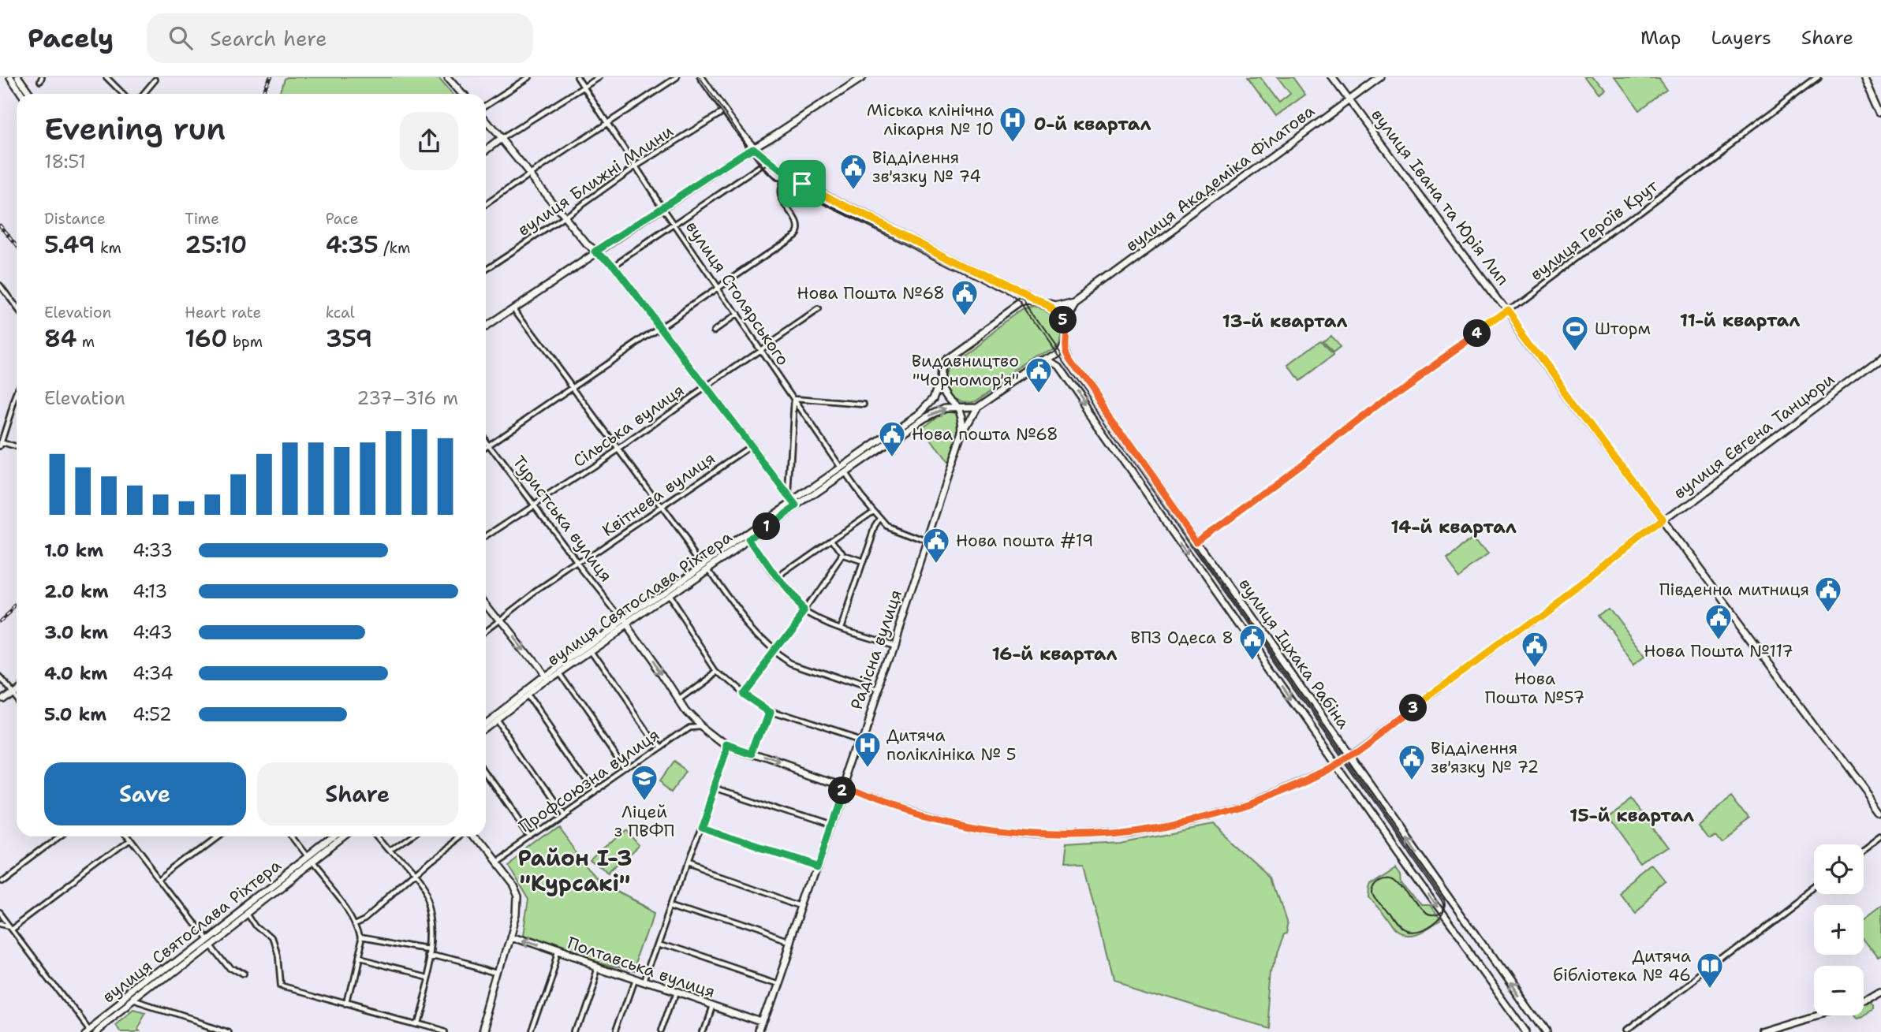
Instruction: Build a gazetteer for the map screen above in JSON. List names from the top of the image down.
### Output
{
  "streets": {
    "main road": [
      "вулиця Академіка Філатова",
      "вулиця Івана та Юрія Лип",
      "вулиця Євгена Танцюри",
      "Туристська вулиця",
      "вулиця Святослава Ріхтера",
      "Радісна вулиця",
      "вулиця Іцхака Рабіна",
      "Полтавська вулиця"
    ],
    "street": [
      "вулиця Ближні Млини",
      "вулиця Героїв Крут",
      "вулиця Столярського",
      "Сільська вулиця",
      "Квітнева вулиця",
      "Профсоюзна вулиця"
    ]
  },
  "crossings": [
    ["вулиця Академіка Філатова", "вулиця Івана та Юрія Лип"],
    ["вулиця Ближні Млини", "вулиця Столярського"],
    ["вулиця Івана та Юрія Лип", "вулиця Героїв Крут"],
    ["вулиця Івана та Юрія Лип", "вулиця Євгена Танцюри"],
    ["вулиця Героїв Крут", "вулиця Іцхака Рабіна"],
    ["вулиця Столярського", "Сільська вулиця"],
    ["вулиця Столярського", "вулиця Святослава Ріхтера"],
    ["вулиця Столярського", "Радісна вулиця"],
    ["Сільська вулиця", "Туристська вулиця"],
    ["вулиця Євгена Танцюри", "Туристська вулиця"],
    ["вулиця Євгена Танцюри", "Радісна вулиця"],
    ["вулиця Євгена Танцюри", "вулиця Іцхака Рабіна"],
    ["Квітнева вулиця", "Туристська вулиця"],
    ["Туристська вулиця", "вулиця Святослава Ріхтера"],
    ["Туристська вулиця", "Радісна вулиця"],
    ["Туристська вулиця", "Профсоюзна вулиця"],
    ["вулиця Святослава Ріхтера", "Радісна вулиця"],
    ["Радісна вулиця", "Полтавська вулиця"]
  ],
  "districts": [
    "0-й квартал",
    "11-й квартал",
    "13-й квартал",
    "14-й квартал",
    "16-й квартал",
    "15-й квартал",
    "Район І-3 \"Курсакі\""
  ],
  "places": {
    "hospital": ["Міська клінічна лікарня № 10", "Дитяча поліклініка № 5"],
    "public building": [
      "Відділення зв'язку № 74",
      "Нова Пошта №68",
      "Видавництво \"Чорномор'я\"",
      "Нова пошта №68",
      "Нова пошта #19",
      "Південна митниця",
      "Нова Пошта №117",
      "ВПЗ Одеса 8",
      "Нова Пошта №57",
      "Відділення зв'язку № 72"
    ],
    "sports": ["Шторм"],
    "school or university": ["Ліцей з ПВФП"],
    "library": ["Дитяча бібліотека № 46"]
  },
  "page": {
    "header": "Pacely",
    "search": "Search here",
    "nav": ["Map", "Layers", "Share"],
    "heading": ["Evening run", "18:51"],
    "stats": [
      ["Distance", "5.49 km"],
      ["Time", "25:10"],
      ["Pace", "4:35 /km"],
      ["Elevation", "84 m"],
      ["Heart rate", "160 bpm"],
      ["kcal", "359"]
    ],
    "pins": [
      "5",
      "4",
      "1",
      "3",
      "2"
    ],
    "chart": ["Elevation", "237–316 m"],
    "list": [
      {
        "name": "1.0 km",
        "note": "4:33"
      },
      {
        "name": "2.0 km",
        "note": "4:13"
      },
      {
        "name": "3.0 km",
        "note": "4:43"
      },
      {
        "name": "4.0 km",
        "note": "4:34"
      },
      {
        "name": "5.0 km",
        "note": "4:52"
      }
    ],
    "buttons": ["Save", "Share"],
    "map_buttons": ["+", "−"]
  }
}
